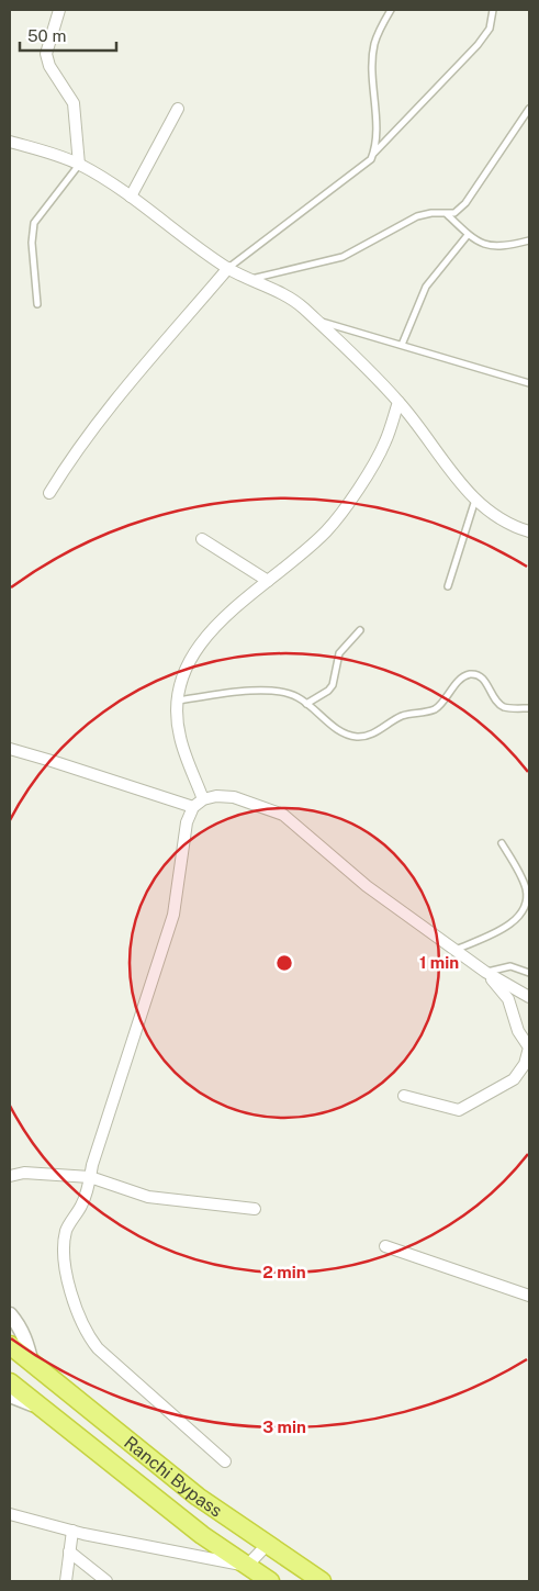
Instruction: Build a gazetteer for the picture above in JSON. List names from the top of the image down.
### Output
{
  "streets": {
    "highway": ["Ranchi Bypass"]
  },
  "scale_bar": "50 m",
  "rings": ["1 min", "2 min", "3 min"]
}
